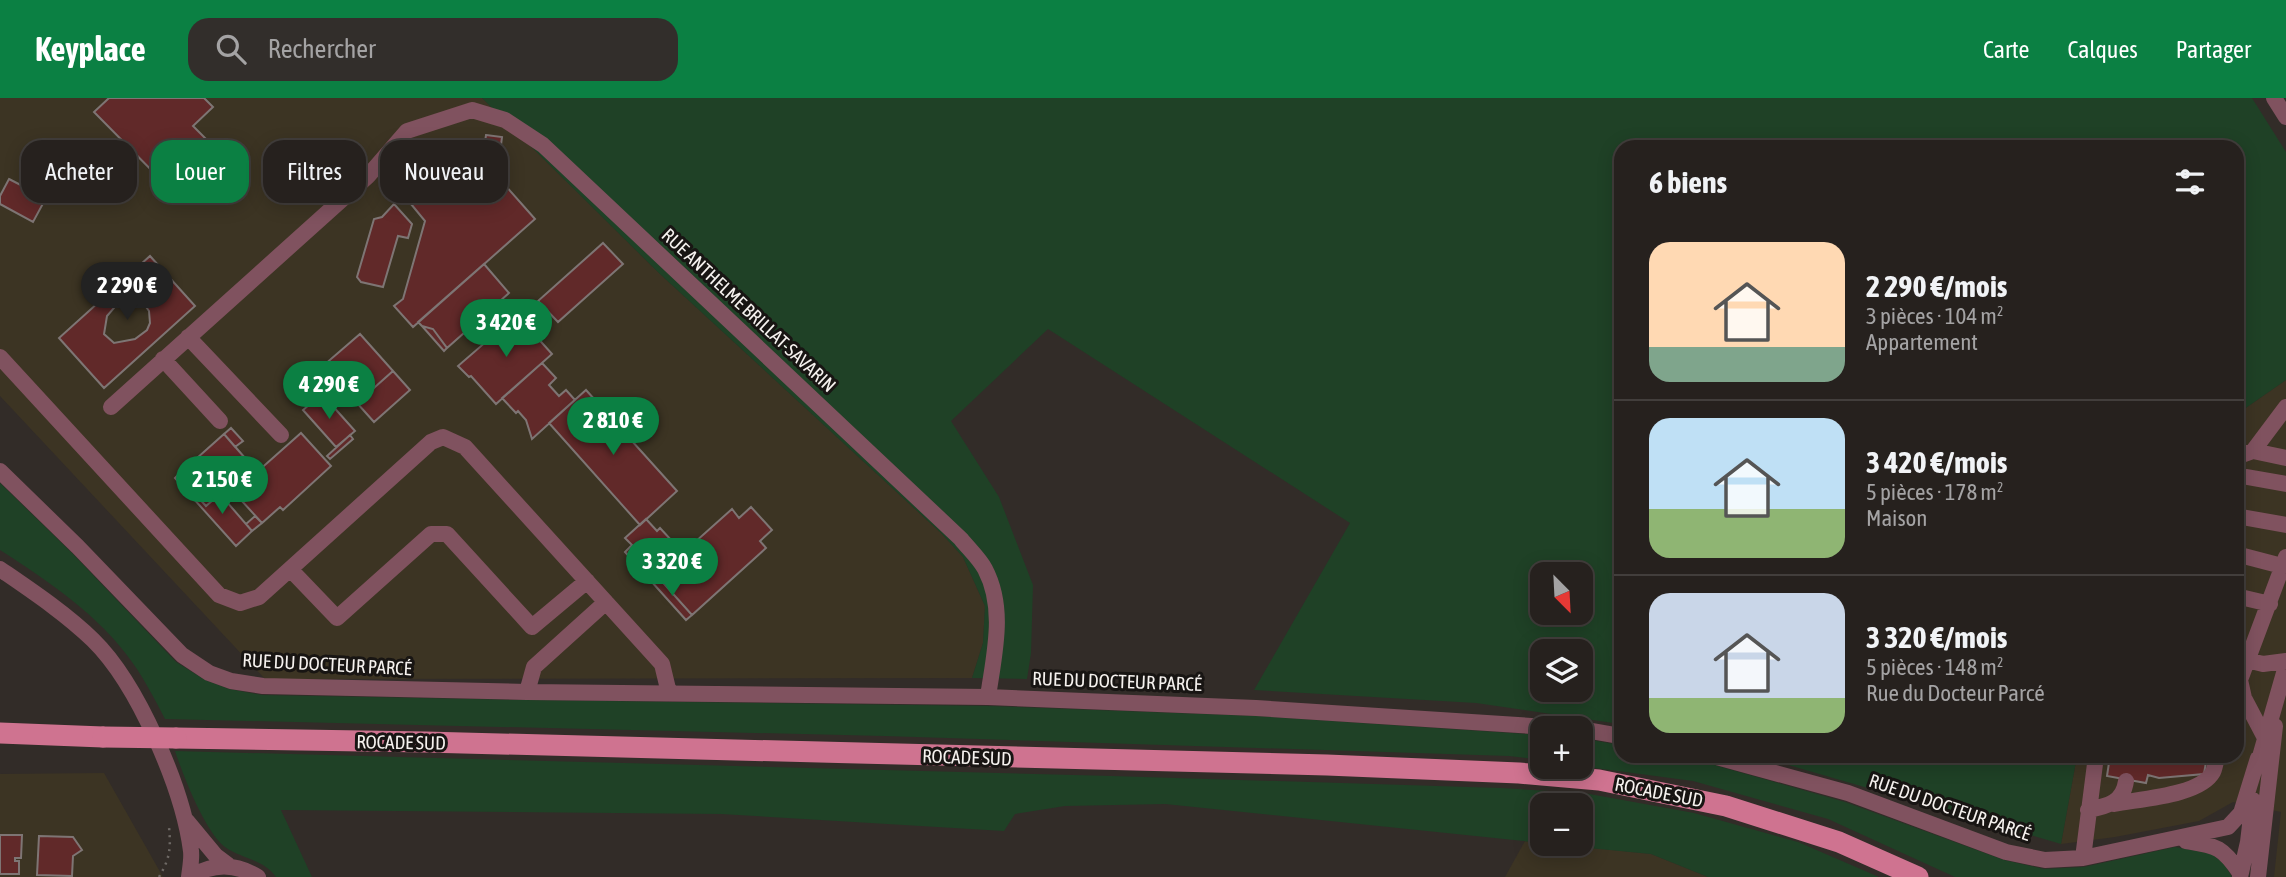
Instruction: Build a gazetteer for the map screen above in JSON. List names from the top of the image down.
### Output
{
  "streets": {
    "main road": ["ROCADE SUD"],
    "street": ["RUE ANTHELME BRILLAT-SAVARIN", "RUE DU DOCTEUR PARCÉ"]
  },
  "crossings": [
    ["RUE ANTHELME BRILLAT-SAVARIN", "RUE DU DOCTEUR PARCÉ"]
  ],
  "north": "bottom right",
  "page": {
    "header": "Keyplace",
    "search": "Rechercher",
    "nav": ["Carte", "Calques", "Partager"],
    "chip": [
      "Acheter",
      "Louer",
      "Filtres",
      "Nouveau"
    ],
    "heading": "6 biens",
    "list": [
      {
        "name": "2 290 €/mois",
        "note": "3 pièces · 104 m² · Appartement"
      },
      {
        "name": "3 420 €/mois",
        "note": "5 pièces · 178 m² · Maison"
      },
      {
        "name": "3 320 €/mois",
        "note": "5 pièces · 148 m² · Rue du Docteur Parcé"
      }
    ],
    "price": [
      "2 290 €",
      "3 420 €",
      "4 290 €",
      "2 810 €",
      "2 150 €",
      "3 320 €"
    ],
    "map_buttons": ["+", "−"]
  }
}
